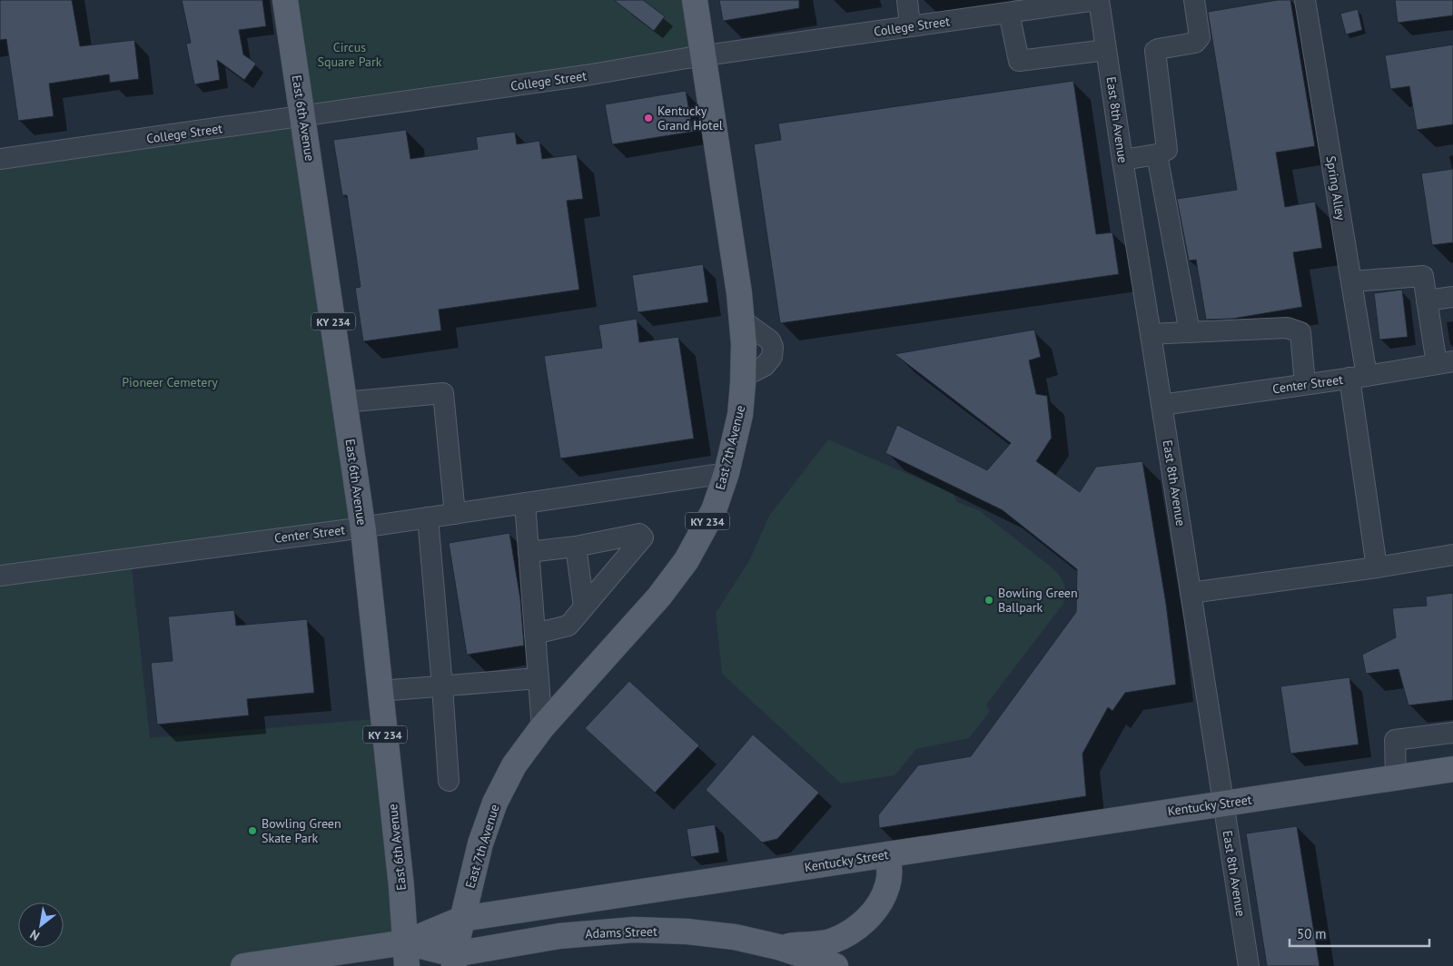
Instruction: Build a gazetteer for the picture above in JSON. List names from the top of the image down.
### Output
{
  "streets": {
    "main road": [
      "East 6th Avenue",
      "KY 234",
      "East 7th Avenue",
      "Kentucky Street",
      "Adams Street"
    ],
    "street": [
      "College Street",
      "East 8th Avenue",
      "Spring Alley",
      "Center Street"
    ]
  },
  "crossings": [
    ["College Street", "East 6th Avenue"],
    ["College Street", "East 8th Avenue"],
    ["College Street", "East 7th Avenue"],
    ["East 6th Avenue", "Center Street"],
    ["East 6th Avenue", "Kentucky Street"],
    ["East 6th Avenue", "Adams Street"],
    ["East 8th Avenue", "Center Street"],
    ["East 8th Avenue", "Kentucky Street"],
    ["Spring Alley", "Center Street"],
    ["Center Street", "East 7th Avenue"],
    ["East 7th Avenue", "Kentucky Street"],
    ["East 7th Avenue", "Adams Street"],
    ["Kentucky Street", "Adams Street"]
  ],
  "parks": ["Circus Square Park", "Pioneer Cemetery"],
  "places": ["Kentucky Grand Hotel", "Bowling Green Ballpark", "Bowling Green Skate Park"],
  "scale_bar": "50 m",
  "north": "bottom left"
}
